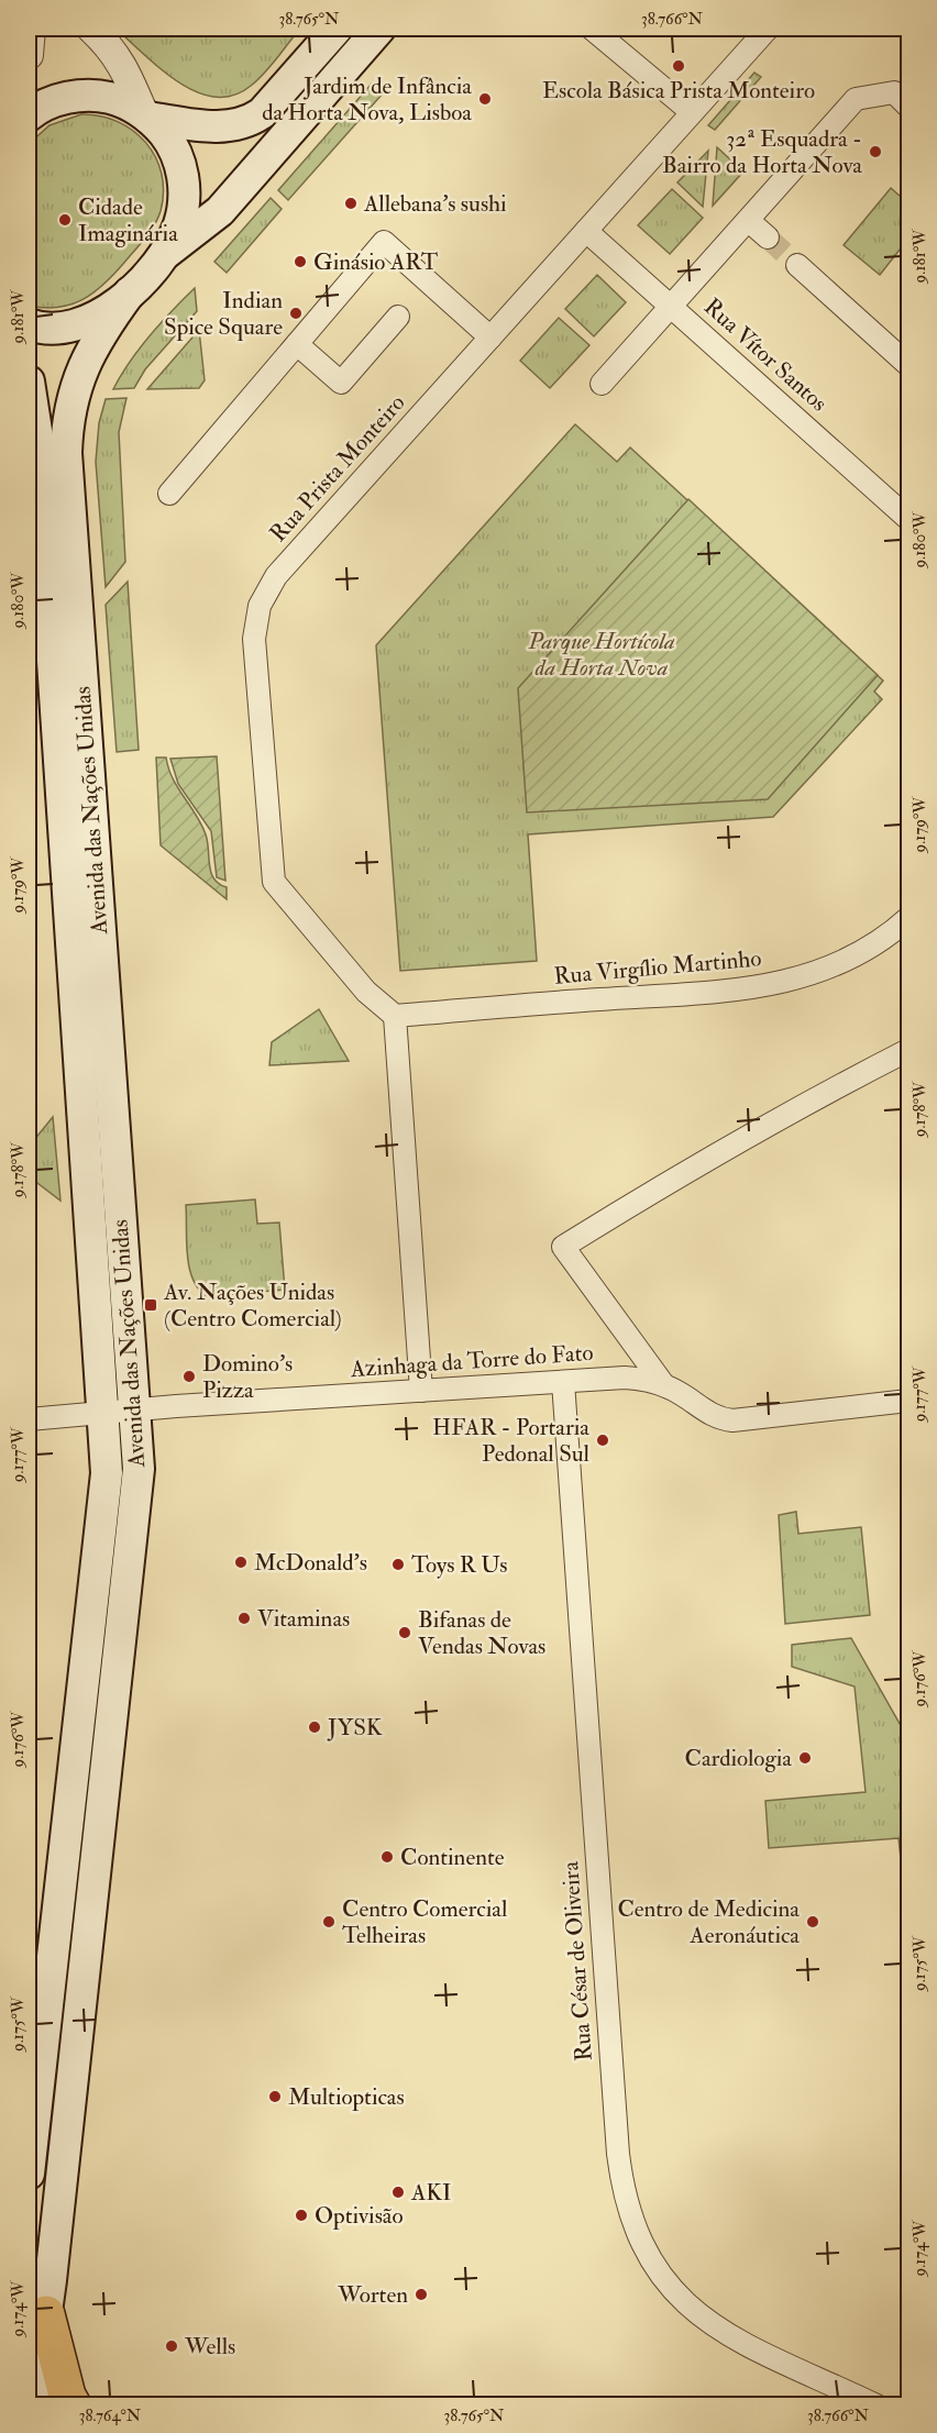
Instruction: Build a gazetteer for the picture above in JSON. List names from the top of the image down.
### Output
{
  "streets": {
    "main road": ["Avenida das Nações Unidas"],
    "street": [
      "Rua Vítor Santos",
      "Rua Prista Monteiro",
      "Rua Virgílio Martinho",
      "Azinhaga da Torre do Fato",
      "Rua César de Oliveira"
    ]
  },
  "crossings": [
    ["Rua Vítor Santos", "Rua Prista Monteiro"],
    ["Rua Prista Monteiro", "Rua Virgílio Martinho"],
    ["Avenida das Nações Unidas", "Azinhaga da Torre do Fato"],
    ["Azinhaga da Torre do Fato", "Rua César de Oliveira"]
  ],
  "parks": ["Parque Hortícola da Horta Nova"],
  "places": {
    "other": [
      "Escola Básica Prista Monteiro",
      "Jardim de Infância da Horta Nova, Lisboa",
      "32ª Esquadra - Bairro da Horta Nova",
      "Allebana's sushi",
      "Cidade Imaginária",
      "Ginásio ART",
      "Indian Spice Square",
      "Domino's Pizza",
      "HFAR - Portaria Pedonal Sul",
      "McDonald's",
      "Toys R Us",
      "Vitaminas",
      "Bifanas de Vendas Novas",
      "JYSK",
      "Cardiologia",
      "Continente",
      "Centro Comercial Telheiras",
      "Centro de Medicina Aeronáutica",
      "Multiopticas",
      "AKI",
      "Optivisão",
      "Worten",
      "Wells"
    ],
    "transit": ["Av. Nações Unidas (Centro Comercial)"]
  },
  "coordinates": [
    "38.765°N",
    "38.766°N",
    "9.181°W",
    "9.180°W",
    "9.179°W",
    "9.178°W",
    "9.177°W",
    "9.176°W",
    "9.175°W",
    "9.174°W",
    "38.764°N"
  ]
}
